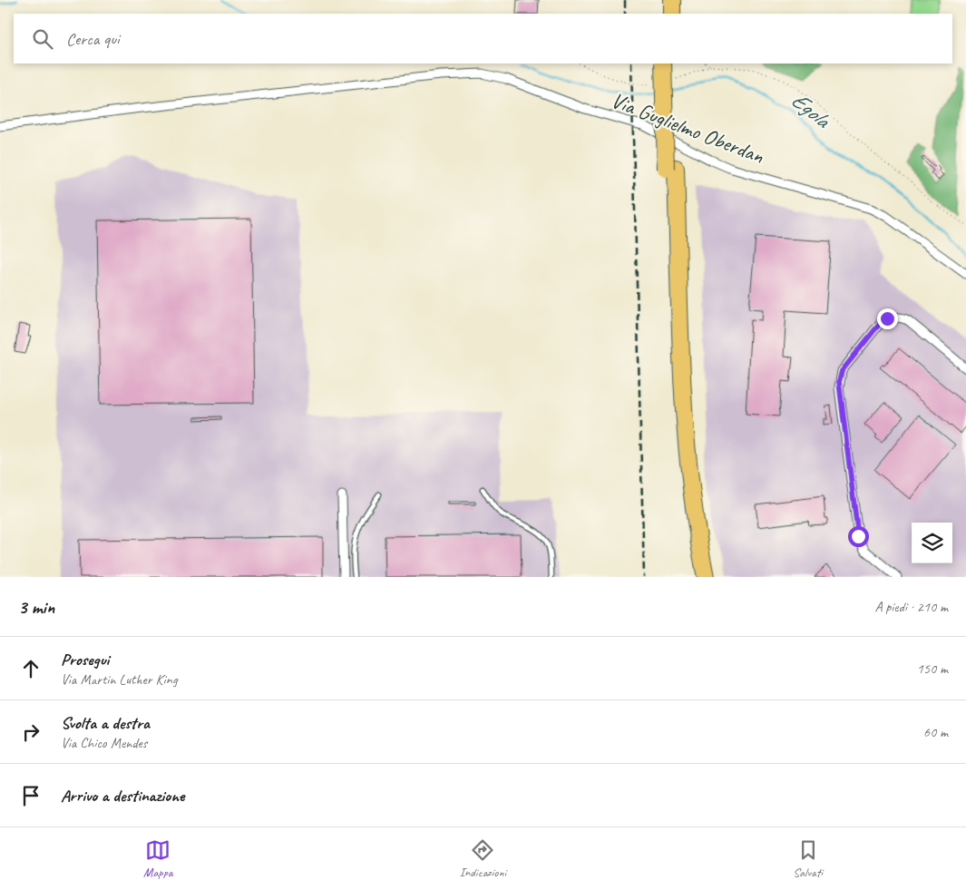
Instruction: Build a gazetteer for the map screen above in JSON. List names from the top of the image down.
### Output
{
  "streets": {
    "street": ["Via Guglielmo Oberdan"]
  },
  "water": ["Egola"],
  "page": {
    "search": "Cerca qui",
    "heading": ["3 min", "A piedi · 210 m"],
    "list": [
      ["Prosegui", "Via Martin Luther King", "150 m"],
      ["Svolta a destra", "Via Chico Mendes", "60 m"],
      "Arrivo a destinazione"
    ],
    "nav": ["Mappa", "Indicazioni", "Salvati"]
  }
}
